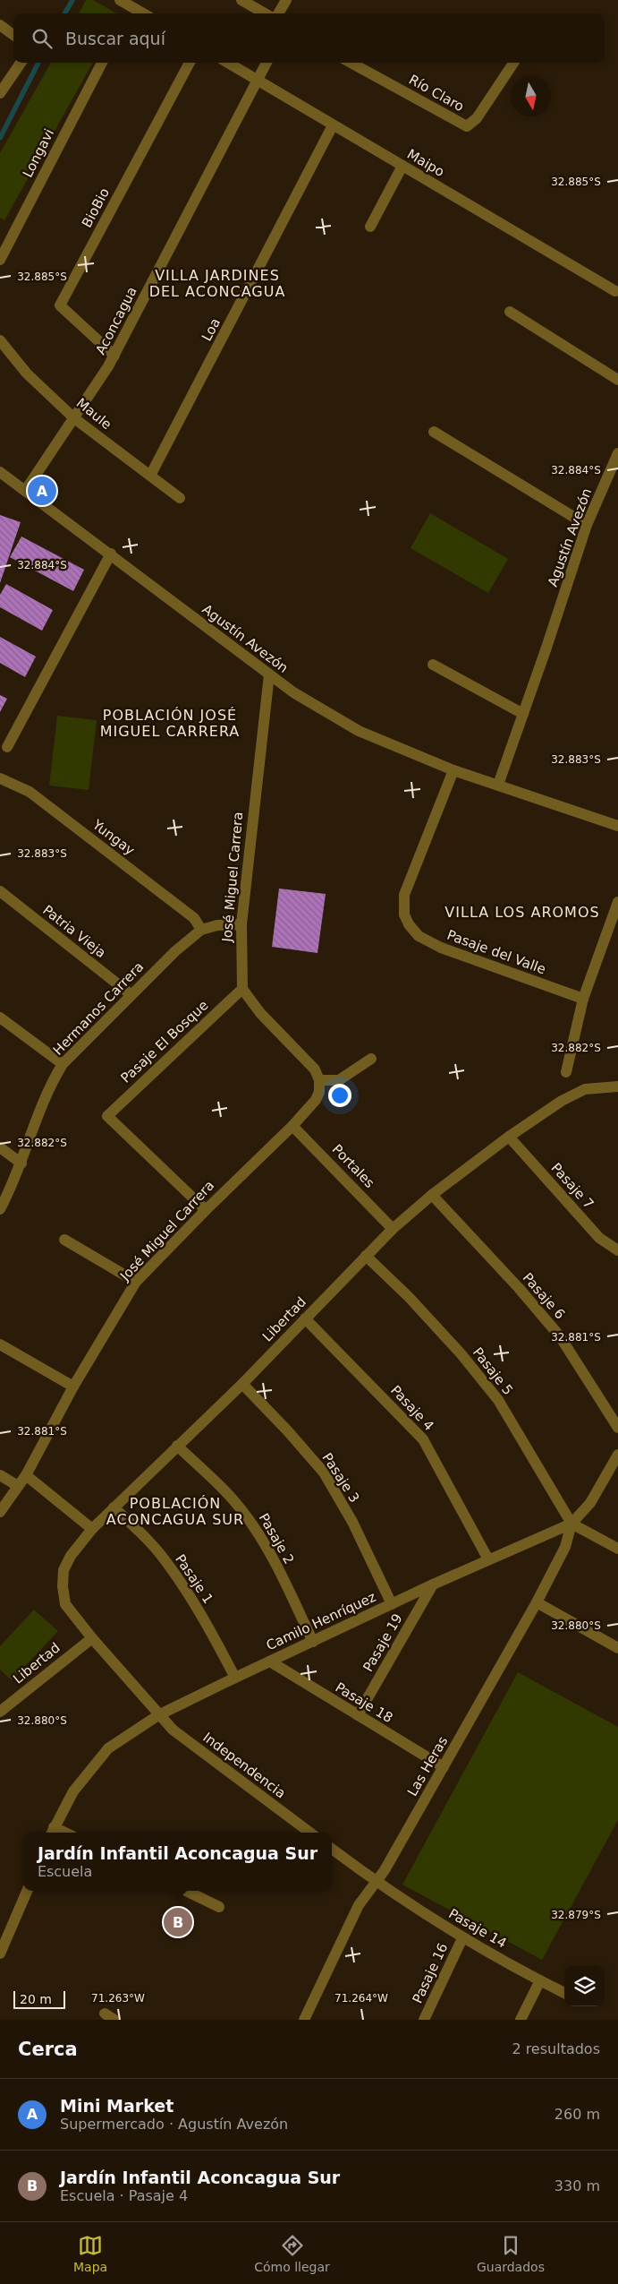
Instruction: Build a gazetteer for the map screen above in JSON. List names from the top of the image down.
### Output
{
  "streets": {
    "street": [
      "Río Claro",
      "Longavi",
      "Maipo",
      "BioBio",
      "Aconcagua",
      "Loa",
      "Maule",
      "Agustín Avezón",
      "Yungay",
      "José Miguel Carrera",
      "Patria Vieja",
      "Pasaje del Valle",
      "Hermanos Carrera",
      "Pasaje El Bosque",
      "Portales",
      "Pasaje 7",
      "Pasaje 6",
      "Libertad",
      "Pasaje 5",
      "Pasaje 4",
      "Pasaje 3",
      "Pasaje 2",
      "Pasaje 1",
      "Camilo Henríquez",
      "Pasaje 19",
      "Pasaje 18",
      "Independencia",
      "Las Heras",
      "Pasaje 14",
      "Pasaje 16"
    ]
  },
  "crossings": [
    ["Maipo", "Aconcagua"],
    ["Maipo", "Loa"],
    ["BioBio", "Aconcagua"],
    ["Aconcagua", "Maule"],
    ["Aconcagua", "Agustín Avezón"],
    ["Loa", "Maule"],
    ["Agustín Avezón", "José Miguel Carrera"],
    ["Agustín Avezón", "Pasaje del Valle"],
    ["Yungay", "Hermanos Carrera"],
    ["José Miguel Carrera", "Hermanos Carrera"],
    ["José Miguel Carrera", "Pasaje El Bosque"],
    ["José Miguel Carrera", "Portales"],
    ["Patria Vieja", "Hermanos Carrera"],
    ["Portales", "Libertad"],
    ["Pasaje 7", "Libertad"],
    ["Pasaje 6", "Libertad"],
    ["Libertad", "Pasaje 5"],
    ["Libertad", "Pasaje 4"],
    ["Libertad", "Pasaje 3"],
    ["Libertad", "Pasaje 2"],
    ["Libertad", "Pasaje 1"],
    ["Libertad", "Camilo Henríquez"],
    ["Libertad", "Independencia"],
    ["Pasaje 5", "Camilo Henríquez"],
    ["Pasaje 5", "Las Heras"],
    ["Pasaje 4", "Camilo Henríquez"],
    ["Pasaje 3", "Camilo Henríquez"],
    ["Pasaje 2", "Camilo Henríquez"],
    ["Pasaje 1", "Camilo Henríquez"],
    ["Camilo Henríquez", "Pasaje 19"],
    ["Camilo Henríquez", "Pasaje 18"],
    ["Camilo Henríquez", "Independencia"],
    ["Camilo Henríquez", "Las Heras"],
    ["Pasaje 19", "Pasaje 18"],
    ["Pasaje 18", "Las Heras"],
    ["Las Heras", "Pasaje 14"],
    ["Pasaje 14", "Pasaje 16"]
  ],
  "districts": [
    "VILLA JARDINES DEL ACONCAGUA",
    "POBLACIÓN JOSÉ MIGUEL CARRERA",
    "VILLA LOS AROMOS",
    "POBLACIÓN ACONCAGUA SUR"
  ],
  "scale_bar": "20 m",
  "north": "bottom",
  "page": {
    "search": "Buscar aquí",
    "pins": ["A", "B"],
    "popup": ["Jardín Infantil Aconcagua Sur", "Escuela"],
    "scale": "20 m",
    "heading": ["Cerca", "2 resultados"],
    "list": [
      {
        "mark": "A",
        "name": "Mini Market",
        "note": "Supermercado · Agustín Avezón",
        "value": "260 m"
      },
      {
        "mark": "B",
        "name": "Jardín Infantil Aconcagua Sur",
        "note": "Escuela · Pasaje 4",
        "value": "330 m"
      }
    ],
    "nav": ["Mapa", "Cómo llegar", "Guardados"]
  },
  "coordinates": [
    "32.885°S",
    "32.884°S",
    "32.883°S",
    "32.882°S",
    "32.881°S",
    "32.880°S",
    "32.879°S",
    "71.263°W",
    "71.264°W"
  ]
}
